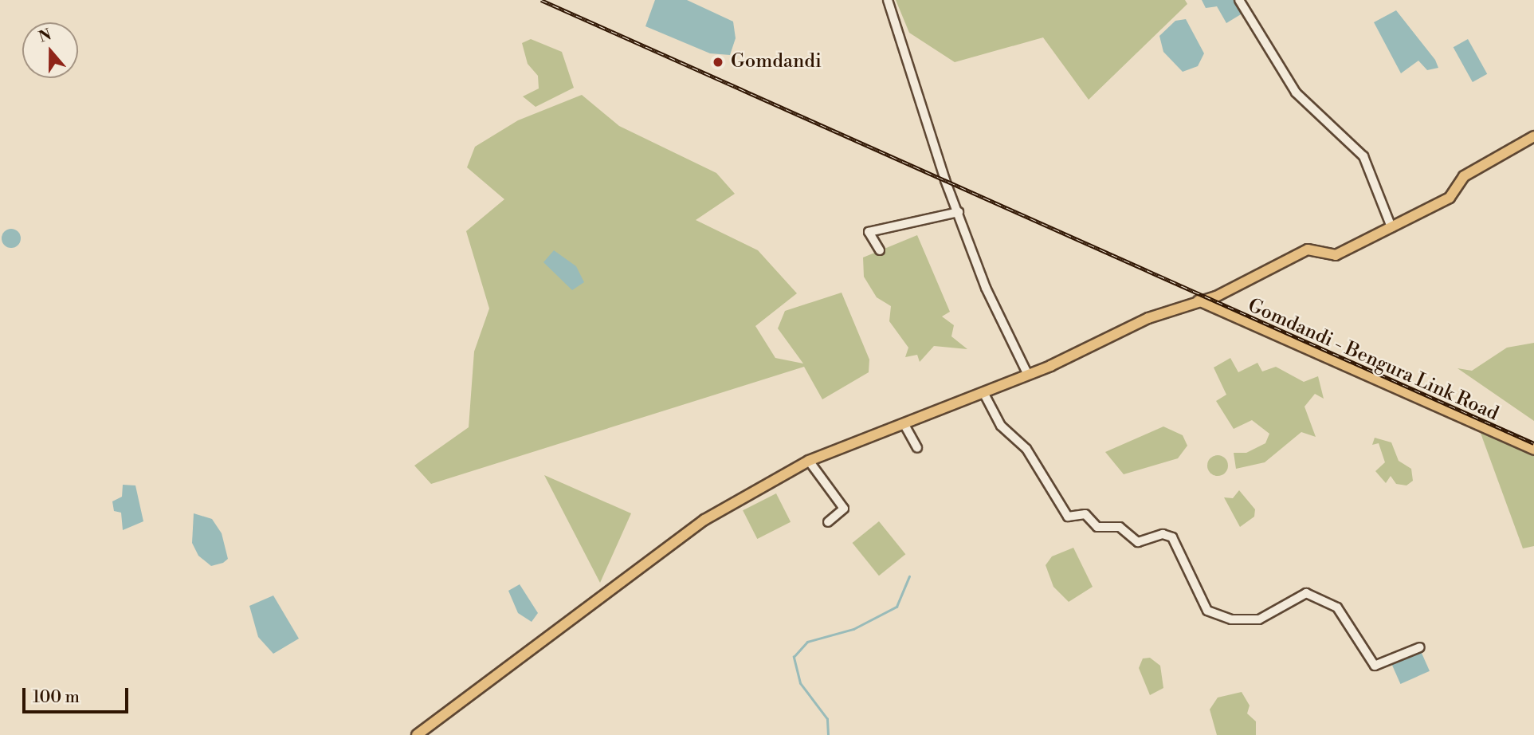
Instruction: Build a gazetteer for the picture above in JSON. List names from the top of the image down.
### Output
{
  "streets": {
    "main road": ["Gomdandi - Bengura Link Road"]
  },
  "places": ["Gomdandi"],
  "scale_bar": "100 m",
  "north": "top"
}
